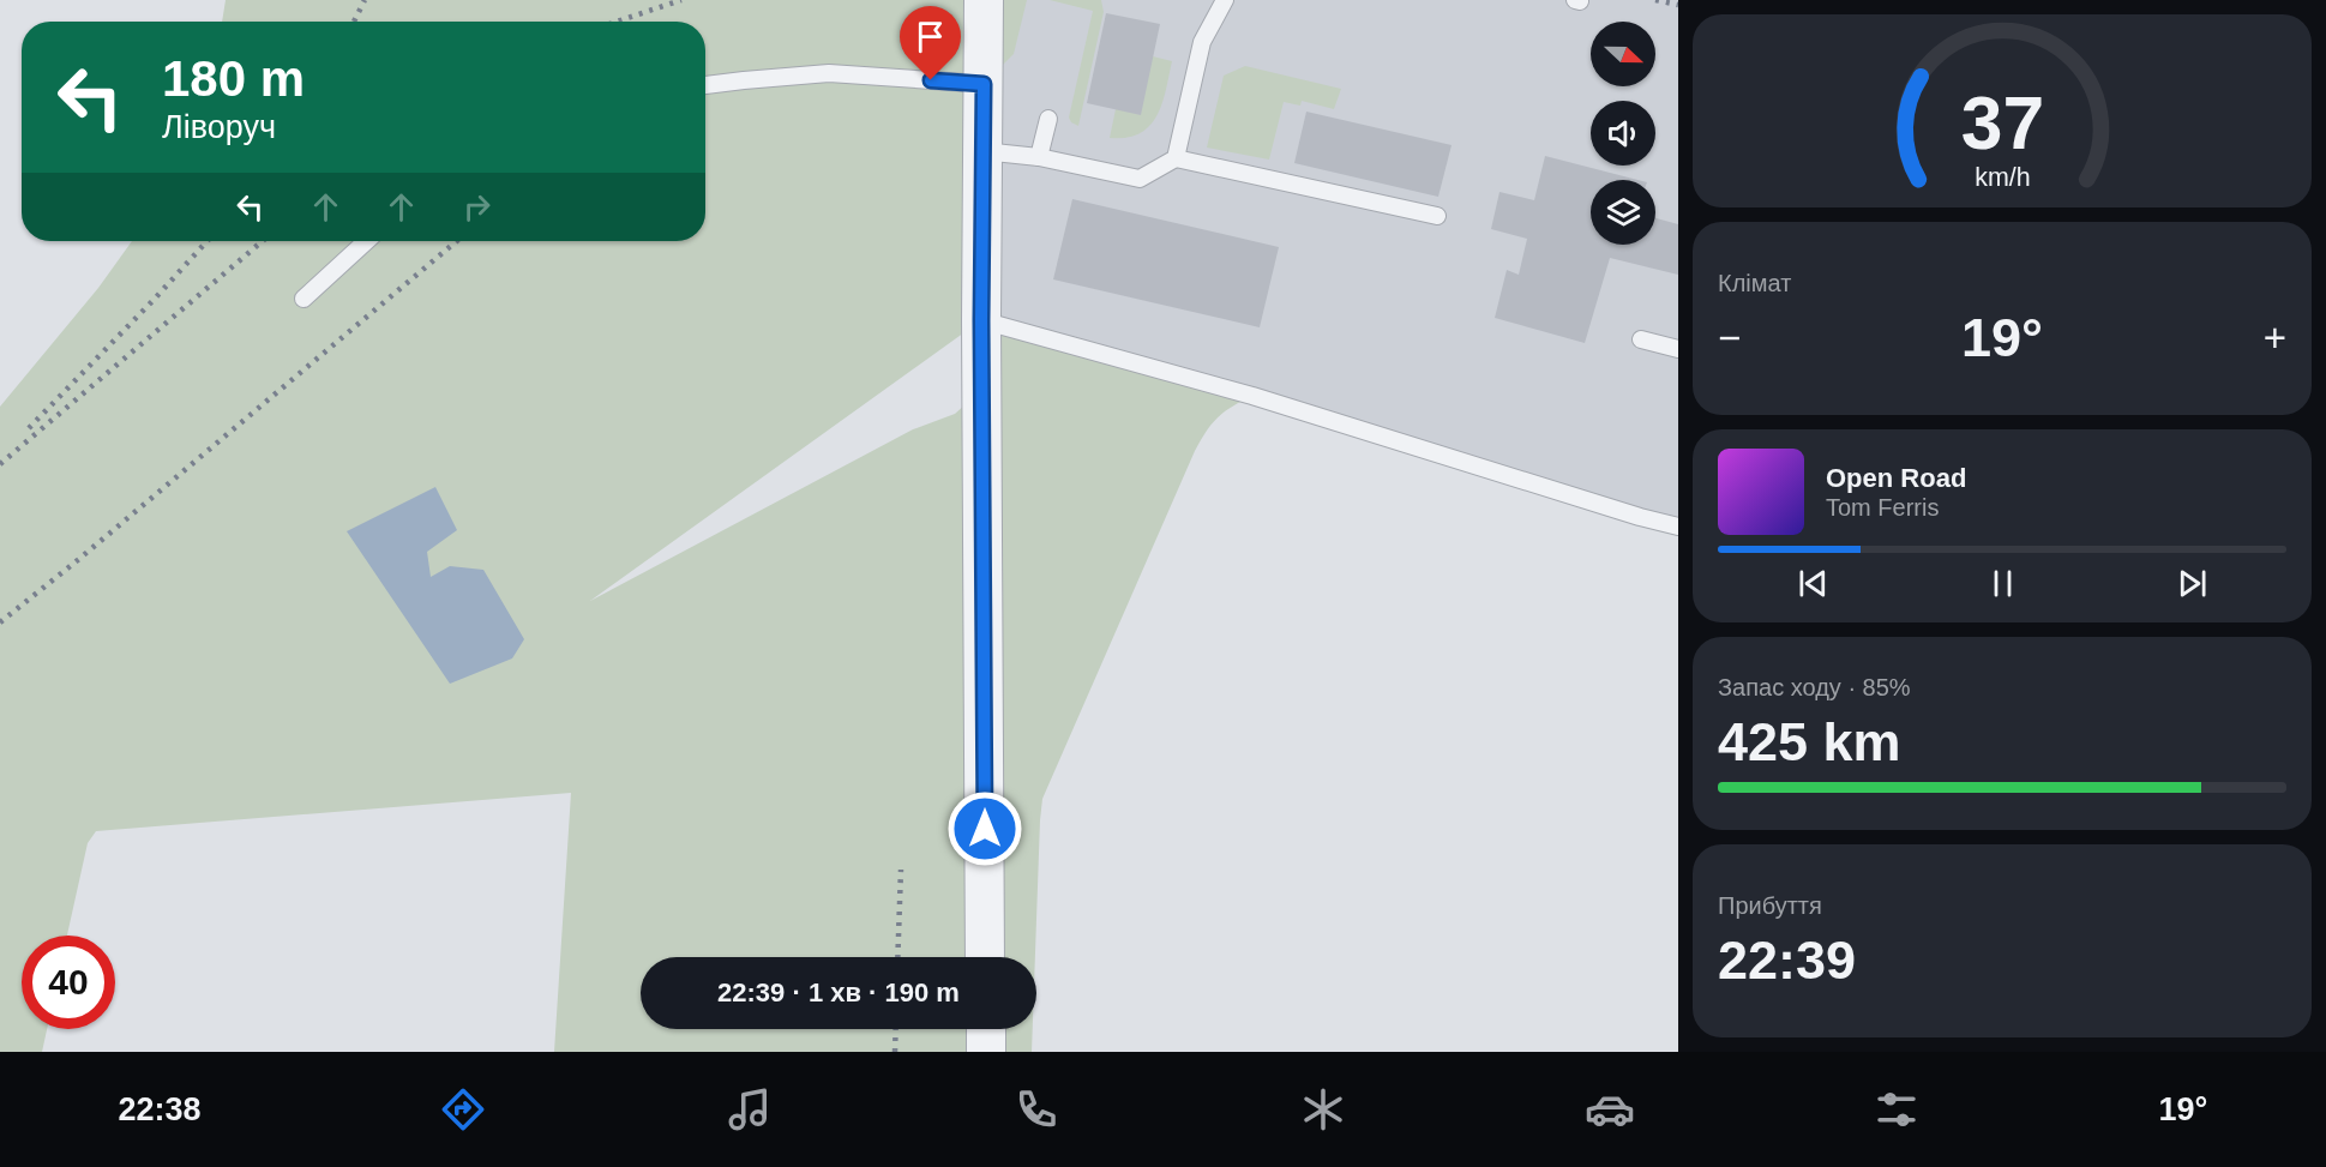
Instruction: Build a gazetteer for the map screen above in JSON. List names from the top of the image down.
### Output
{
  "north": "right",
  "page": {
    "turn": ["180 m", "Ліворуч"],
    "tile": [
      "Клімат",
      ["Запас ходу · 85%", "425 km"],
      ["Прибуття", "22:39"]
    ],
    "heat": ["−", "19°", "+"],
    "song": ["Open Road", "Tom Ferris"],
    "limit": "40",
    "trip": "22:39 · 1 хв · 190 m",
    "tabs": ["22:38", "19°"],
    "gauge": ["37", "km/h"]
  }
}
